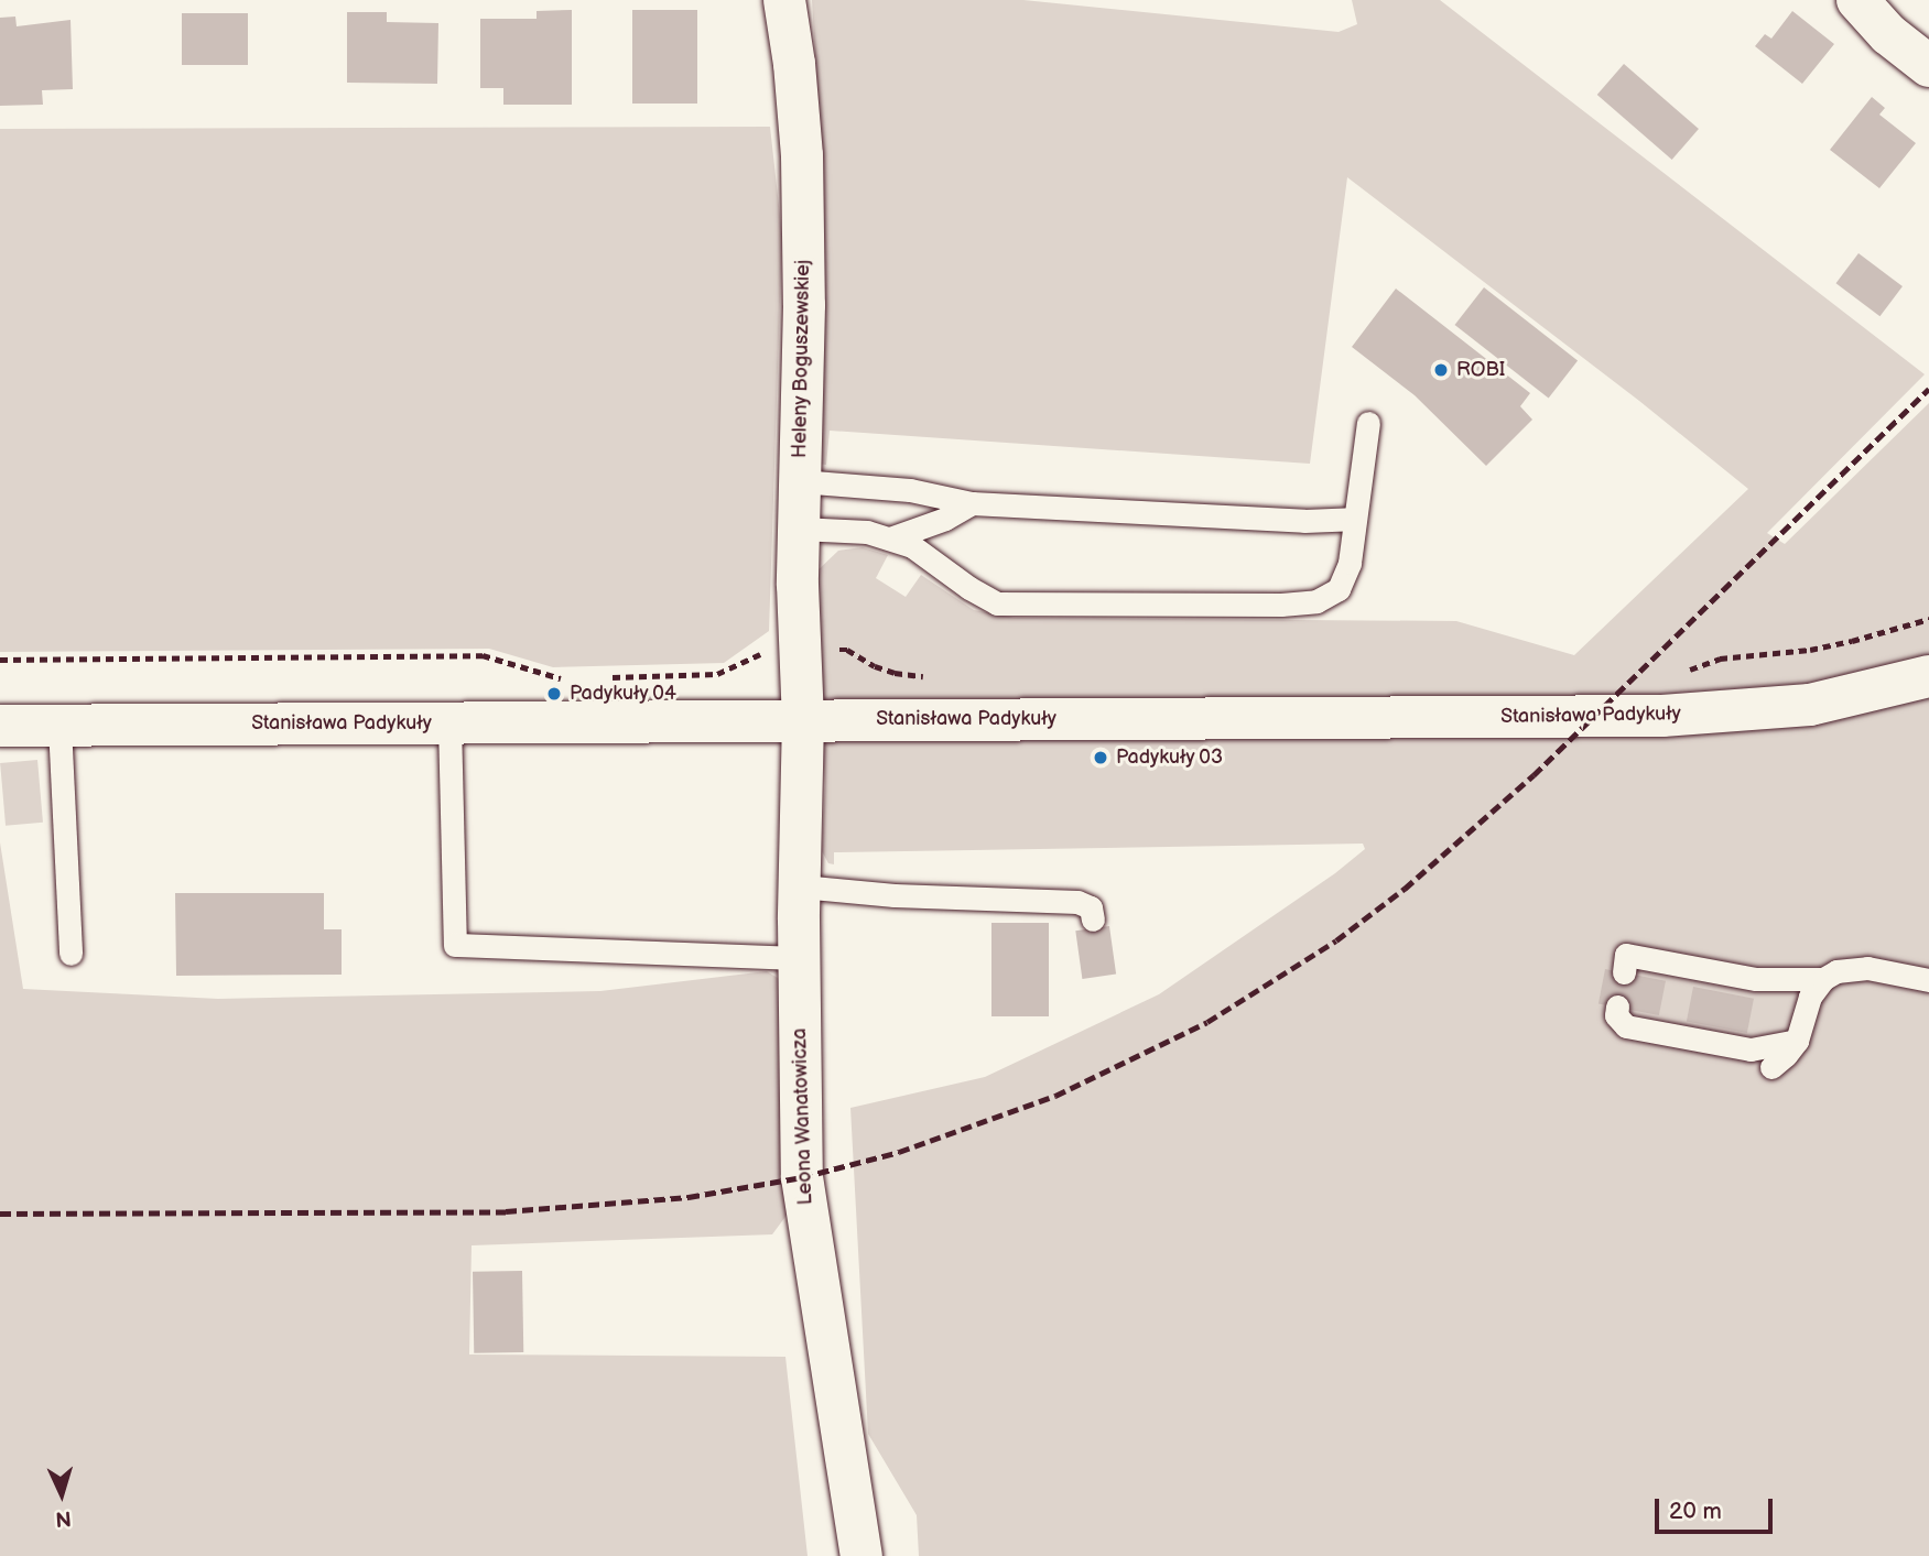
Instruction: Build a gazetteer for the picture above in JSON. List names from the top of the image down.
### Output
{
  "streets": {
    "street": ["Heleny Boguszewskiej", "Stanisława Padykuły", "Leona Wanatowicza"]
  },
  "crossings": [
    ["Heleny Boguszewskiej", "Stanisława Padykuły"],
    ["Heleny Boguszewskiej", "Leona Wanatowicza"],
    ["Stanisława Padykuły", "Leona Wanatowicza"]
  ],
  "places": ["ROBI", "Padykuły 04", "Padykuły 03"],
  "scale_bar": "20 m",
  "north": "bottom"
}
